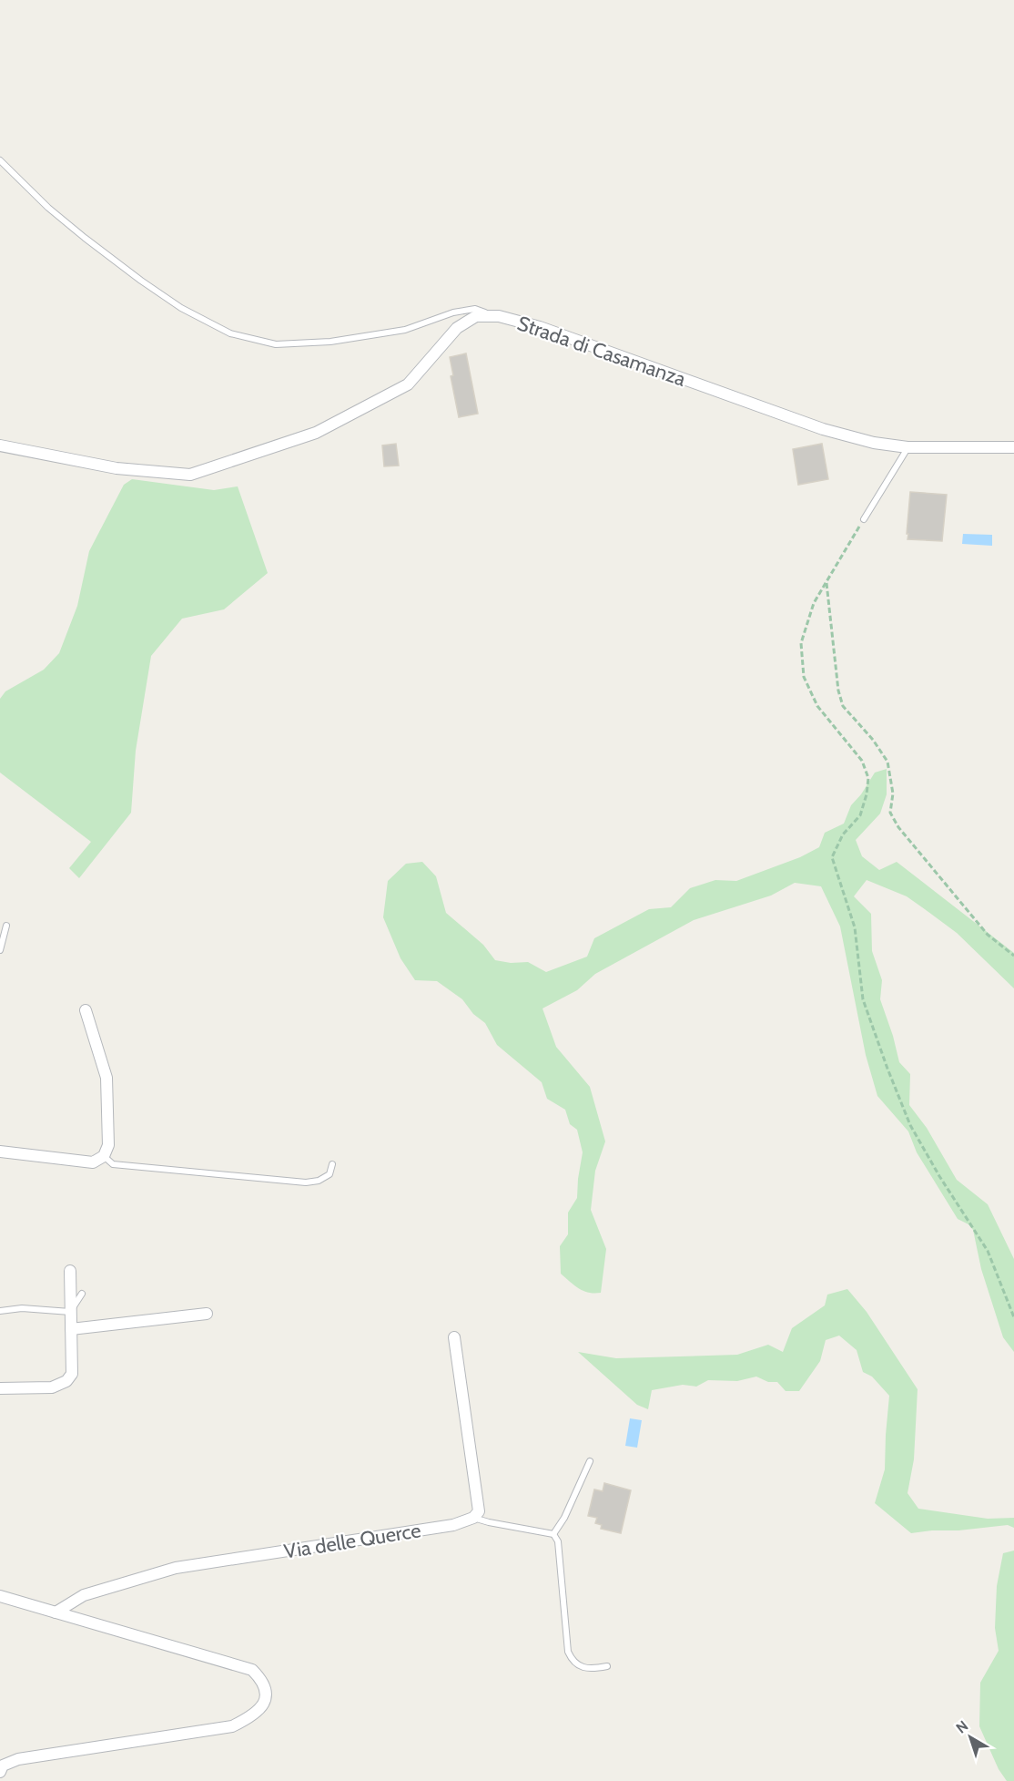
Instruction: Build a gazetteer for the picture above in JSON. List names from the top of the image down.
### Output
{
  "streets": {
    "street": ["Strada di Casamanza", "Via delle Querce"]
  },
  "north": "top left"
}
